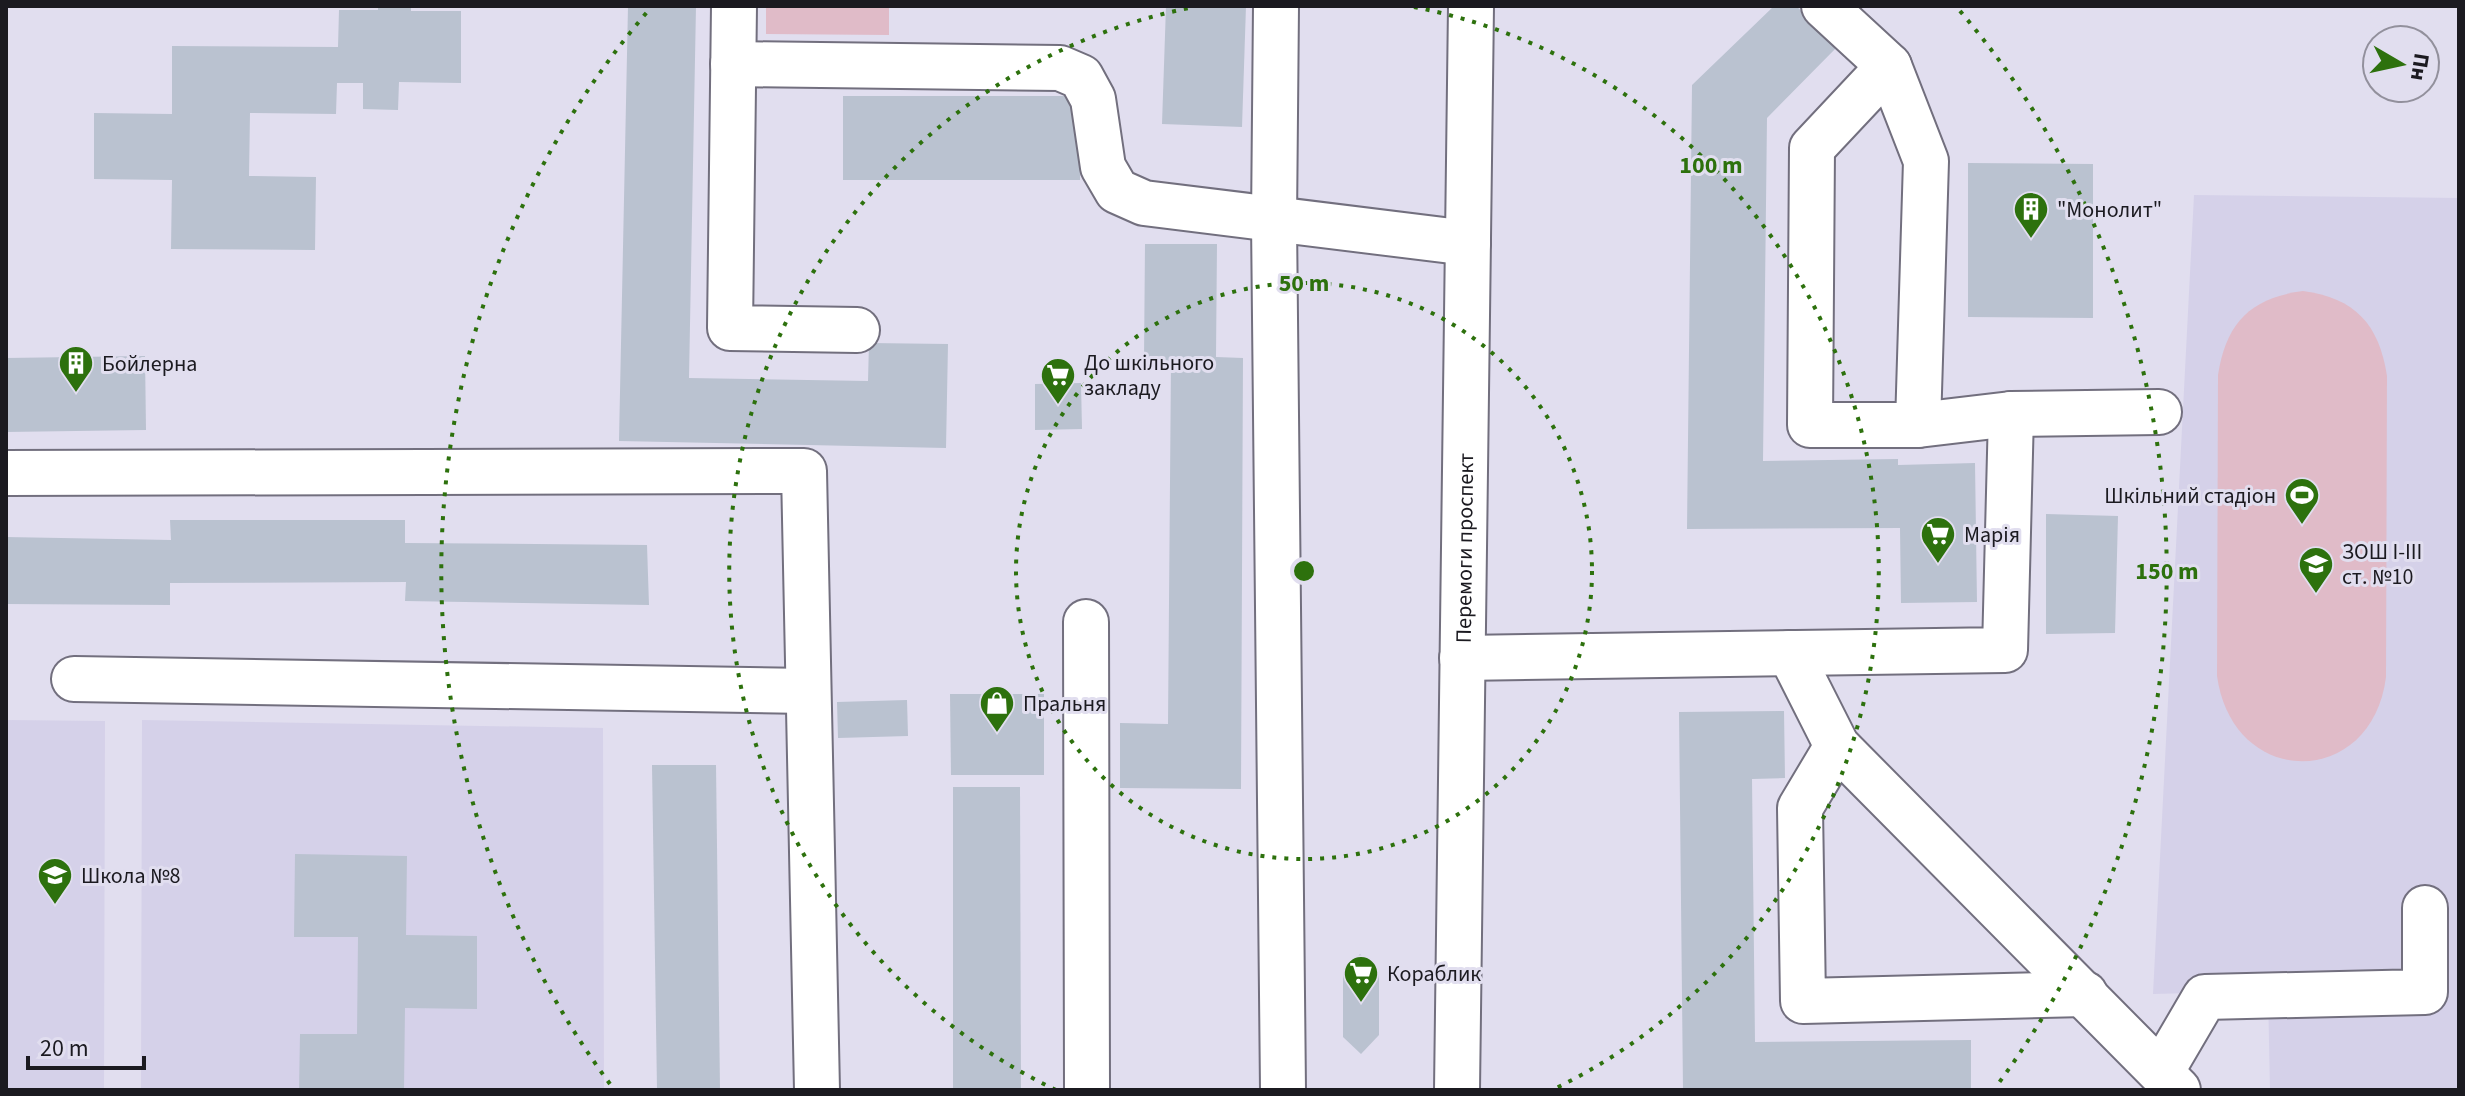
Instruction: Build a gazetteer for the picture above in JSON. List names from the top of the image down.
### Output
{
  "streets": {
    "street": ["Перемоги проспект"]
  },
  "places": {
    "building": ["\"Монолит\"", "Бойлерна"],
    "supermarket": ["До шкільного закладу", "Марія", "Кораблик"],
    "sports": ["Шкільний стадіон"],
    "school or university": ["ЗОШ І-ІІІ ст. №10", "Школа №8"],
    "shop": ["Пральня"]
  },
  "scale_bar": "20 m",
  "north": "right",
  "rings": ["100 m", "50 m", "150 m"]
}
